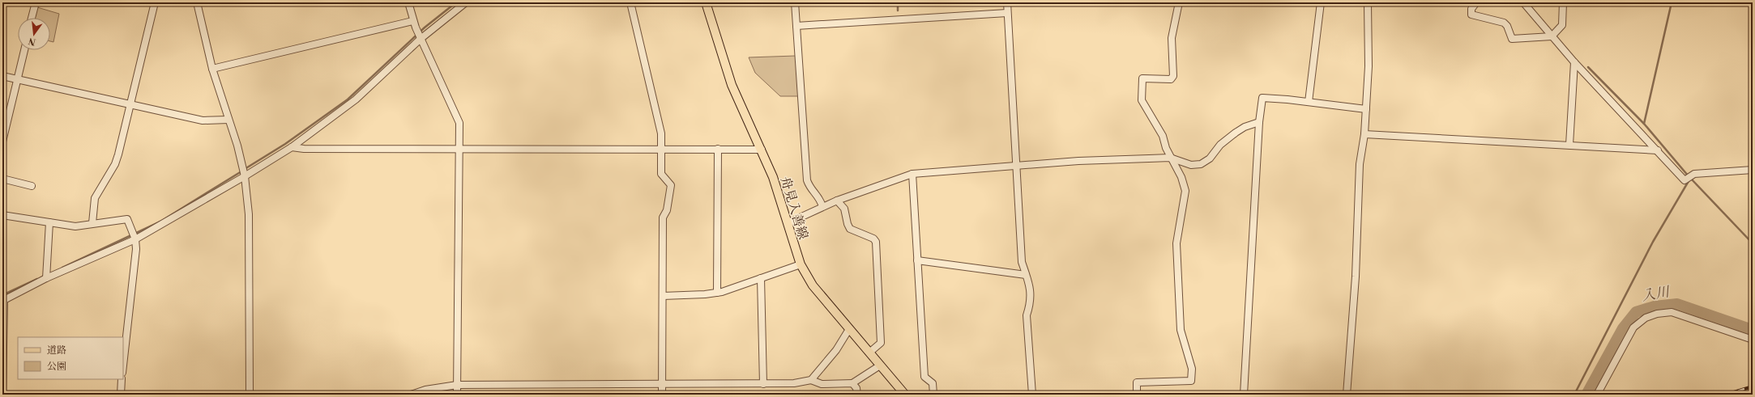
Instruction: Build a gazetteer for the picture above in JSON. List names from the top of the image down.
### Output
{
  "streets": {
    "main road": ["舟見入善線"]
  },
  "water": ["入川"],
  "legend": ["道路", "公園"],
  "north": "bottom"
}
